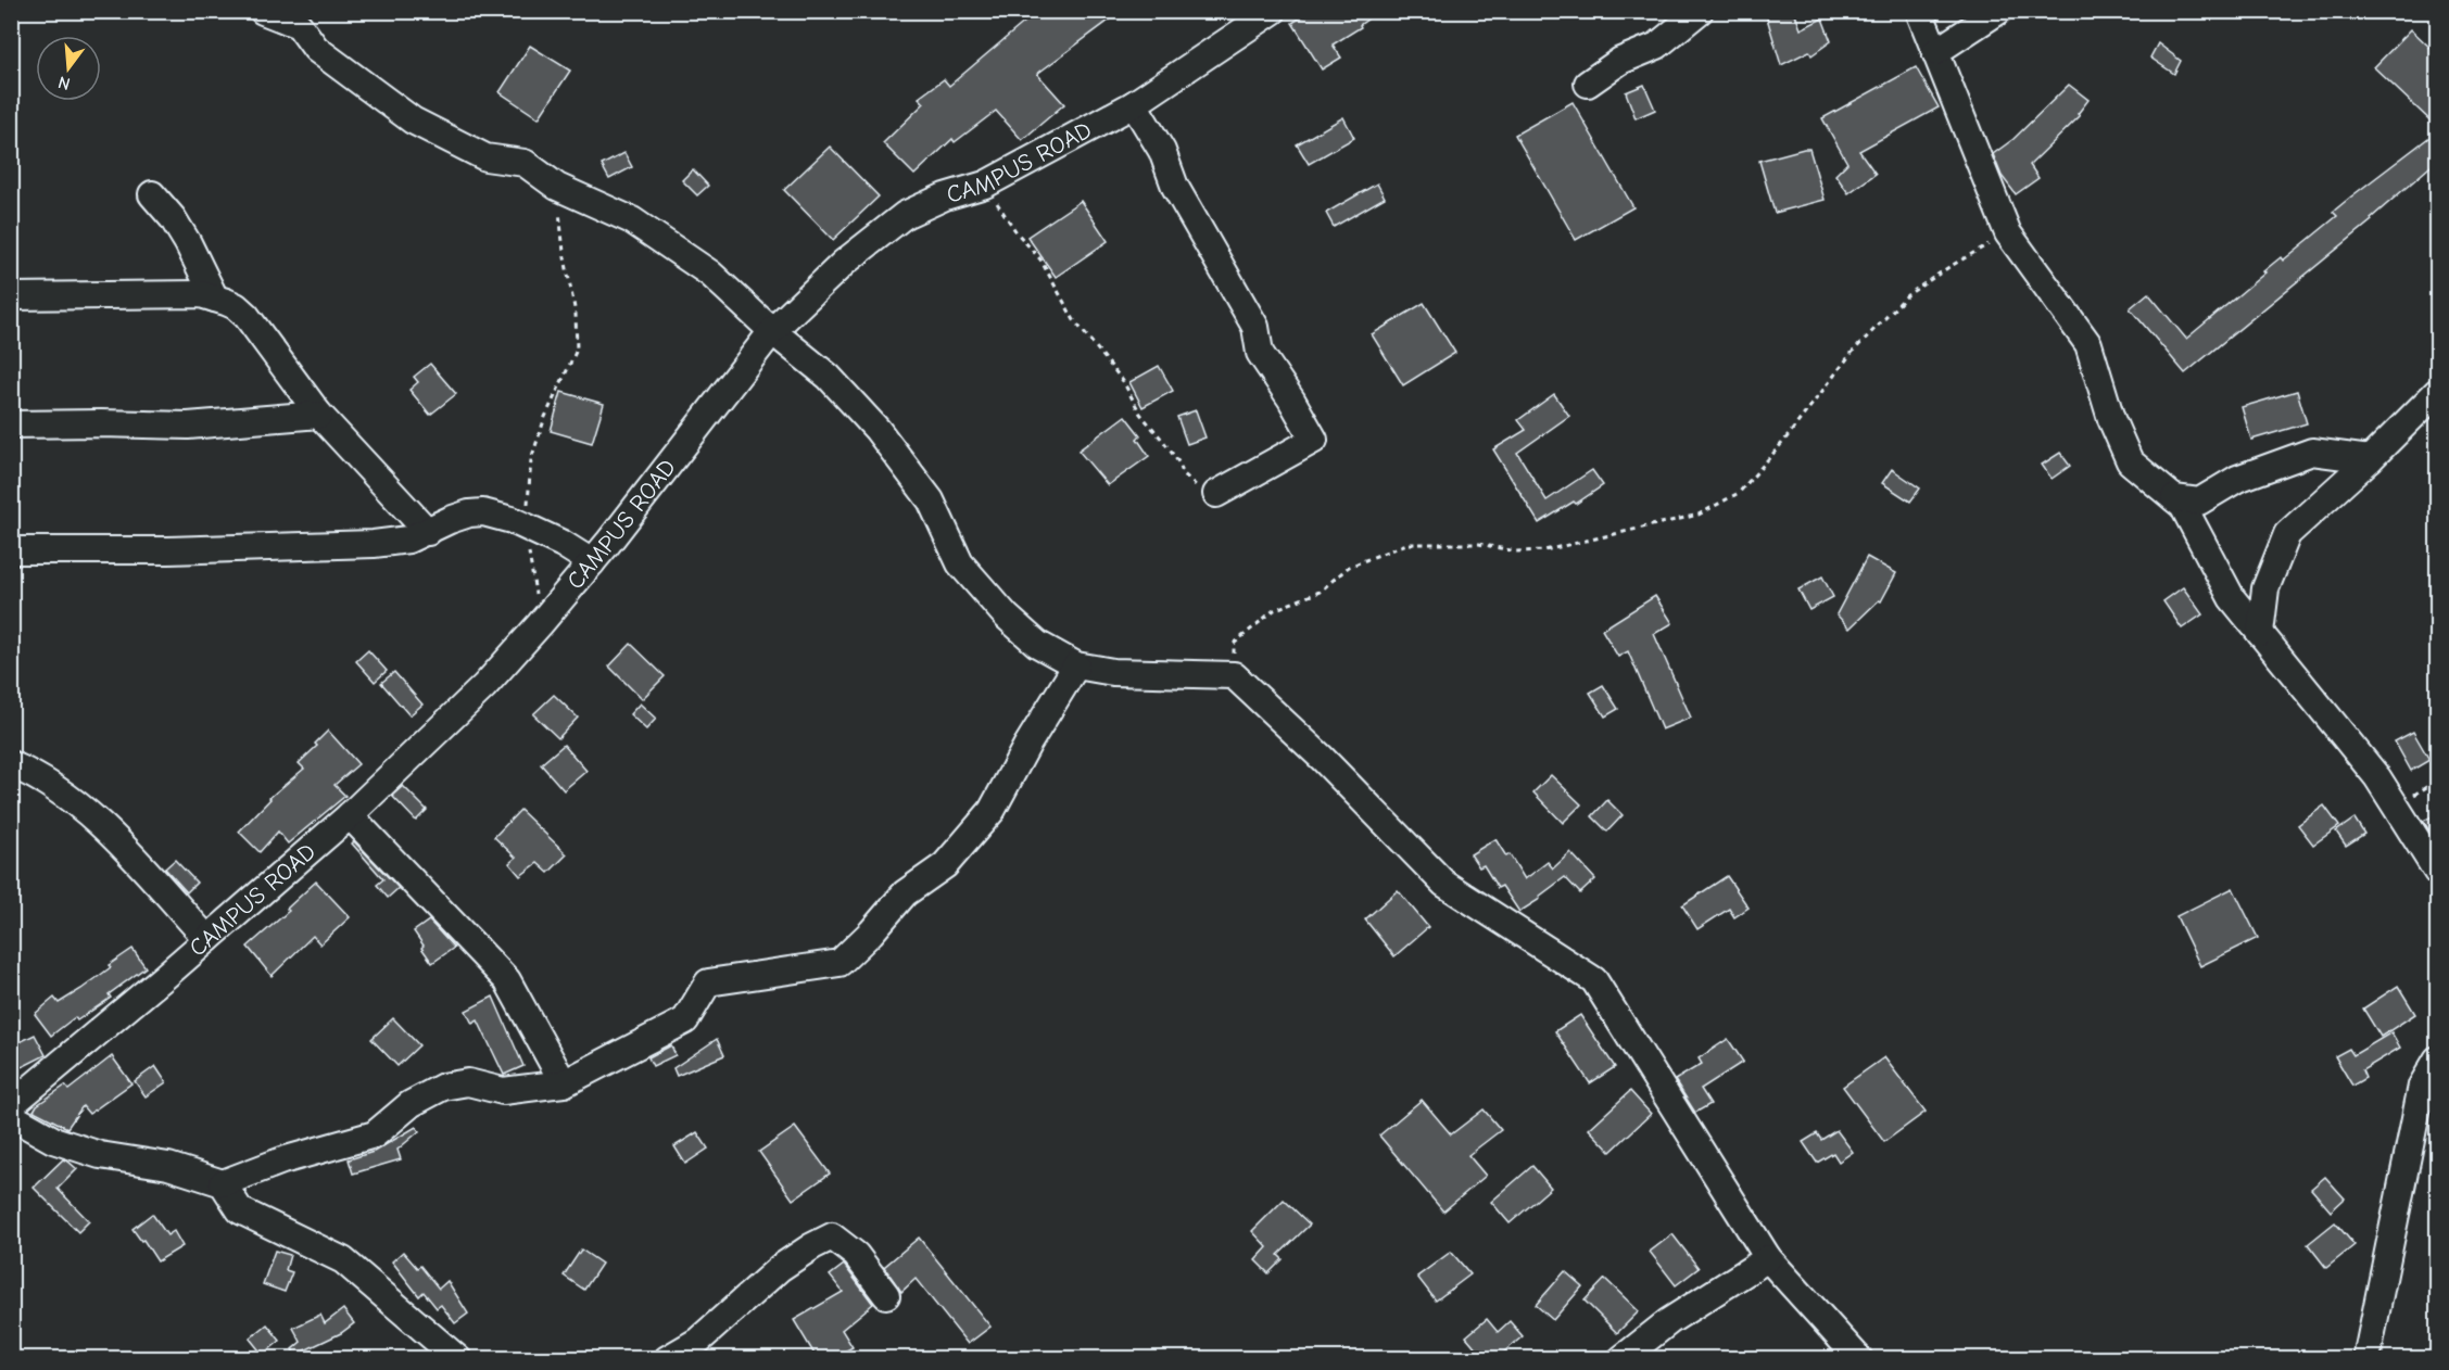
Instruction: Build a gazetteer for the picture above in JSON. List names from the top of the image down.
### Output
{
  "streets": {
    "street": ["CAMPUS ROAD"]
  },
  "north": "bottom"
}
